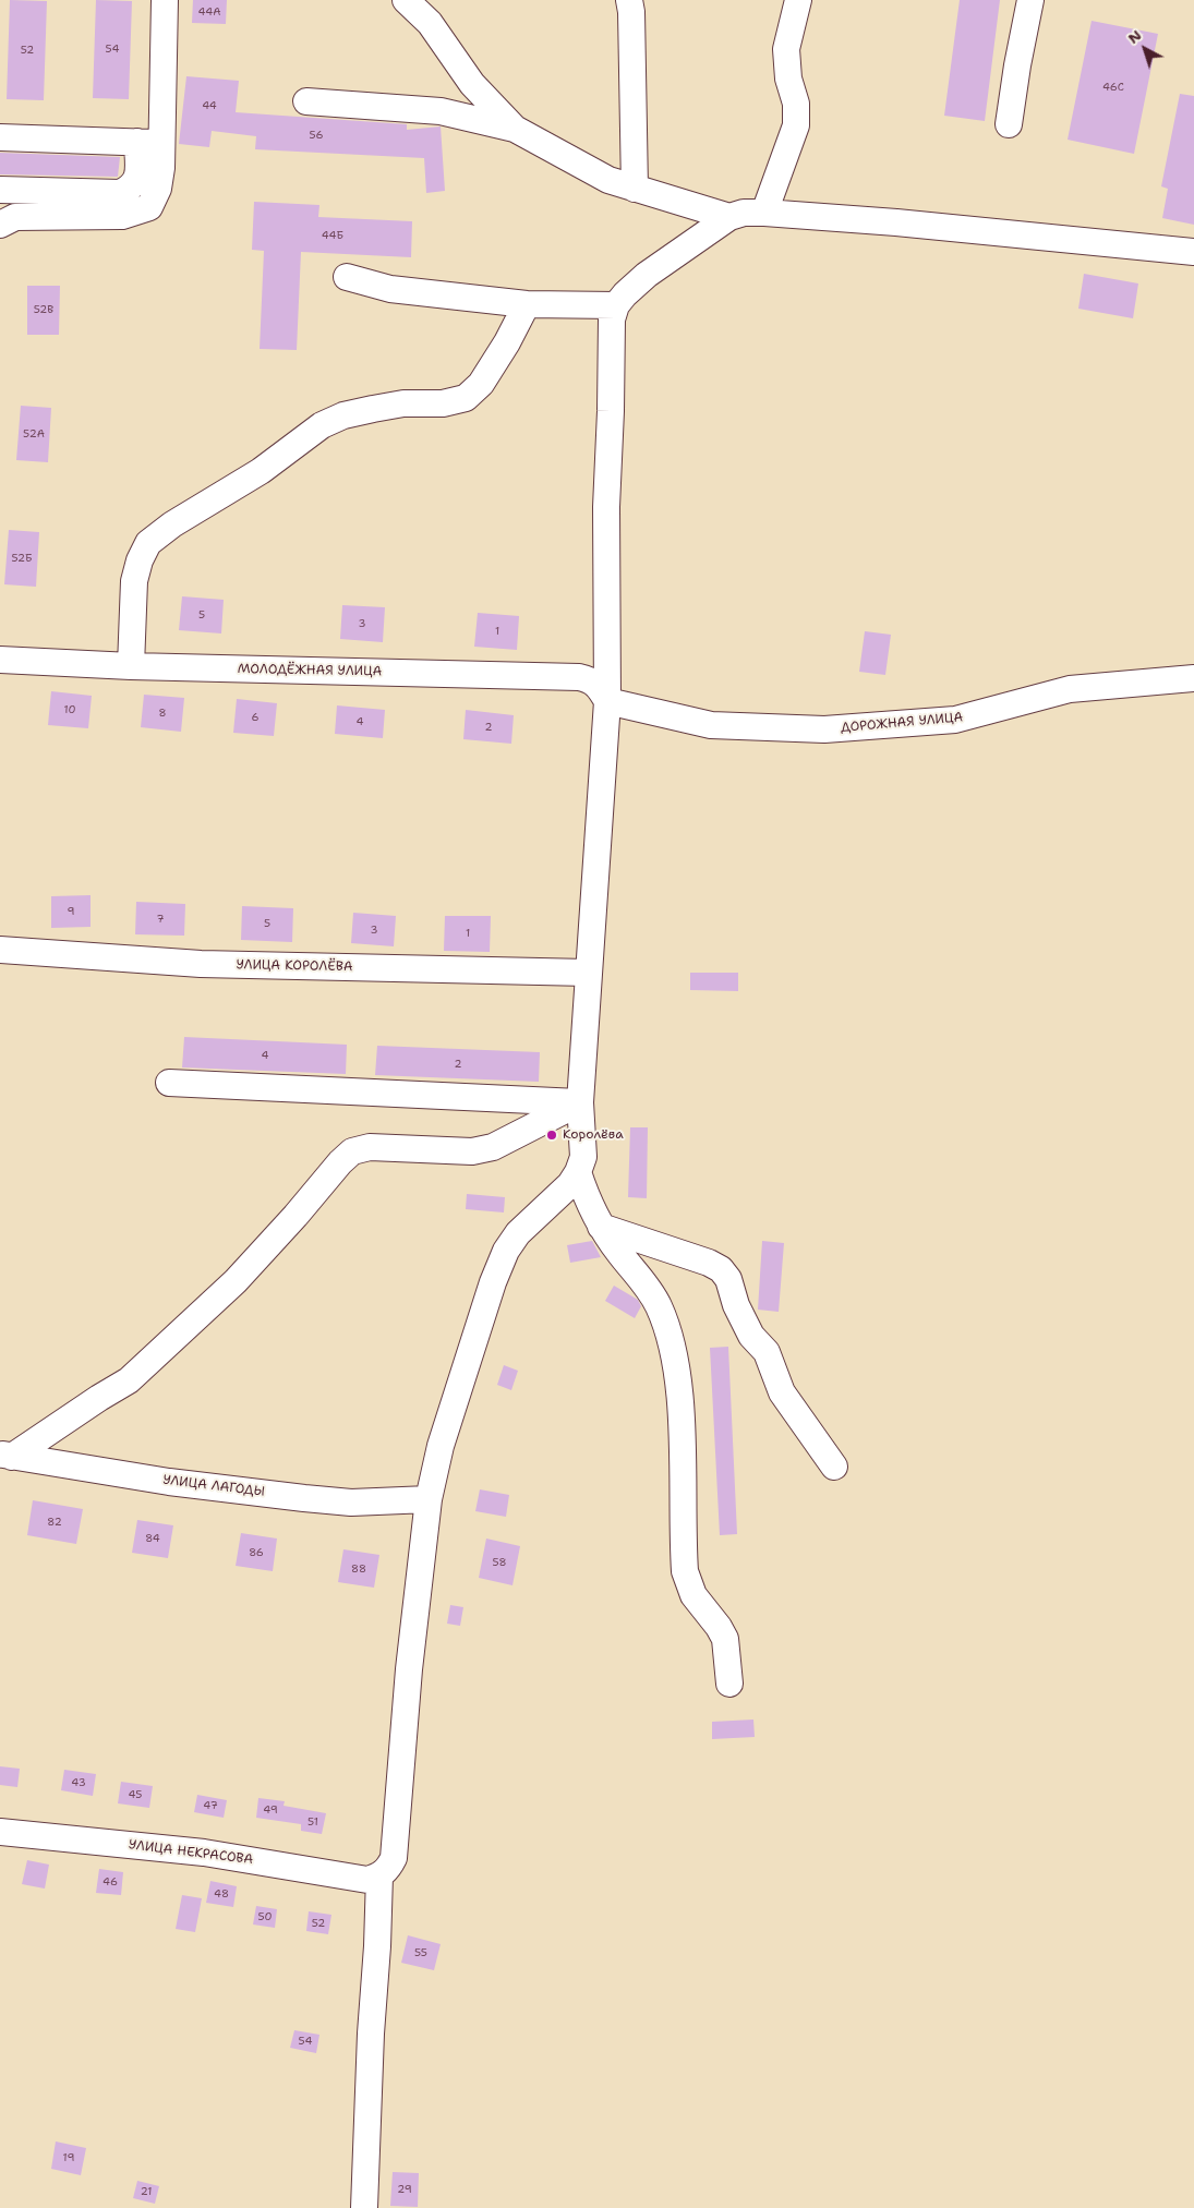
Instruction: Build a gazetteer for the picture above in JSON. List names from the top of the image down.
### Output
{
  "streets": {
    "street": [
      "МОЛОДЁЖНАЯ УЛИЦА",
      "ДОРОЖНАЯ УЛИЦА",
      "УЛИЦА КОРОЛЁВА",
      "УЛИЦА ЛАГОДЫ",
      "УЛИЦА НЕКРАСОВА"
    ]
  },
  "crossings": [
    ["МОЛОДЁЖНАЯ УЛИЦА", "ДОРОЖНАЯ УЛИЦА"]
  ],
  "places": ["Королёва"],
  "house_numbers": [
    "44А",
    "54",
    "52",
    "46С",
    "44",
    "56",
    "44Б",
    "52В",
    "52А",
    "52Б",
    "5",
    "3",
    "1",
    "10",
    "8",
    "6",
    "4",
    "2",
    "9",
    "7",
    "5",
    "3",
    "1",
    "4",
    "2",
    "82",
    "84",
    "86",
    "58",
    "88",
    "43",
    "45",
    "47",
    "49",
    "51",
    "46",
    "48",
    "50",
    "52",
    "55",
    "54",
    "19",
    "29",
    "21"
  ],
  "north": "top left"
}
